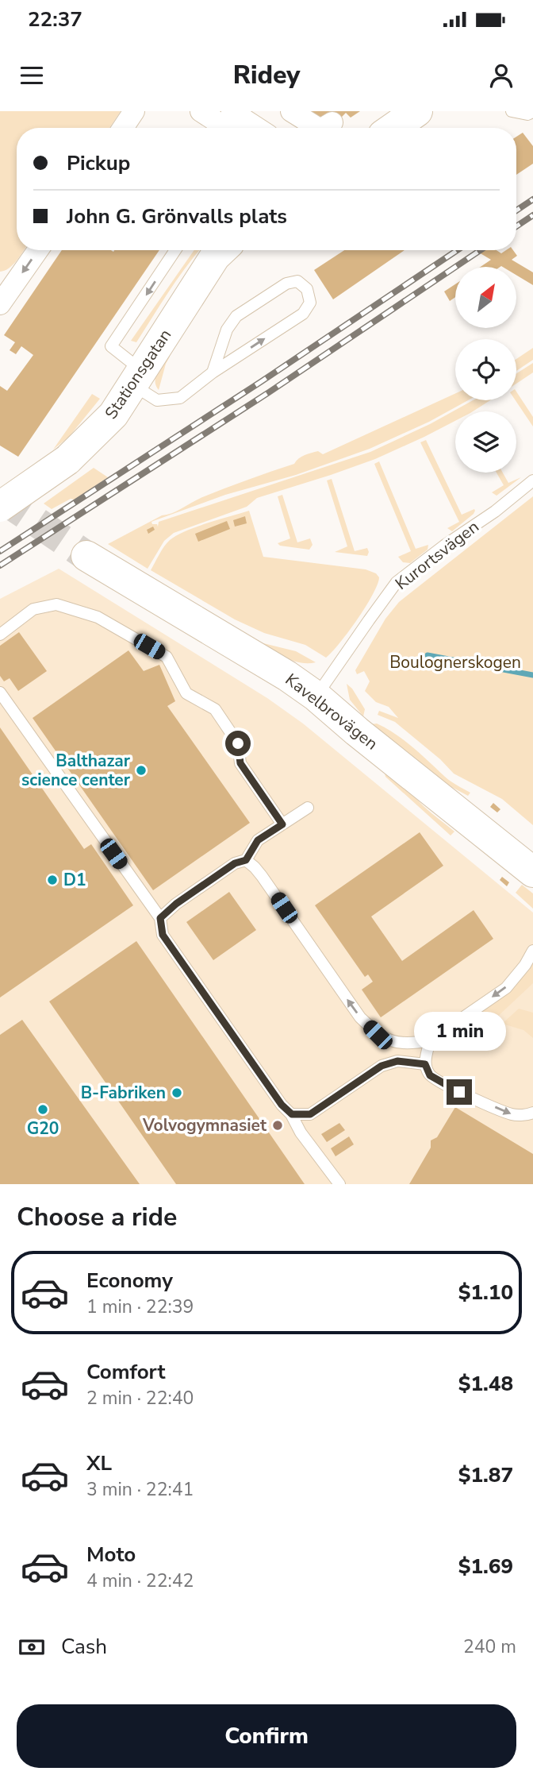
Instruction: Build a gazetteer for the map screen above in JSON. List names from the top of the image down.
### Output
{
  "streets": {
    "main road": ["Stationsgatan", "Kavelbrovägen"],
    "lane": ["Kurortsvägen"]
  },
  "crossings": [
    ["Kurortsvägen", "Kavelbrovägen"]
  ],
  "parks": ["Boulognerskogen"],
  "places": [
    "Balthazar science center",
    "D1",
    "B-Fabriken",
    "G20",
    "Volvogymnasiet"
  ],
  "north": "top right",
  "page": {
    "status": "22:37",
    "header": "Ridey",
    "banner": ["Pickup", "John G. Grönvalls plats"],
    "bubble": "1 min",
    "heading": "Choose a ride",
    "list": [
      {
        "name": "Economy",
        "note": "1 min · 22:39",
        "value": "$1.10"
      },
      {
        "name": "Comfort",
        "note": "2 min · 22:40",
        "value": "$1.48"
      },
      {
        "name": "XL",
        "note": "3 min · 22:41",
        "value": "$1.87"
      },
      {
        "name": "Moto",
        "note": "4 min · 22:42",
        "value": "$1.69"
      }
    ],
    "pay": ["Cash", "240 m"],
    "buttons": "Confirm"
  }
}
